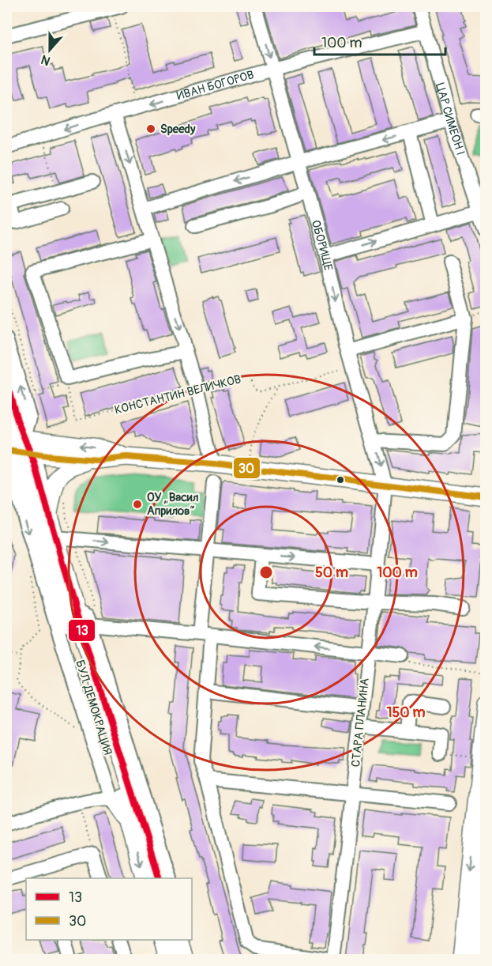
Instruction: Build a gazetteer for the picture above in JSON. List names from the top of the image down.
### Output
{
  "streets": {
    "main road": ["БУЛ. ДЕМОКРАЦИЯ"],
    "street": [
      "ИВАН БОГОРОВ",
      "ЦАР СИМЕОН I",
      "ОБОРИЩЕ",
      "СТАРА ПЛАНИНА"
    ],
    "path": ["КОНСТАНТИН ВЕЛИЧКОВ"]
  },
  "crossings": [
    ["ИВАН БОГОРОВ", "ЦАР СИМЕОН I"],
    ["ИВАН БОГОРОВ", "ОБОРИЩЕ"],
    ["ОБОРИЩЕ", "КОНСТАНТИН ВЕЛИЧКОВ"],
    ["ОБОРИЩЕ", "СТАРА ПЛАНИНА"]
  ],
  "one_way": ["ОБОРИЩЕ"],
  "places": ["Speedy", "ОУ „Васил Априлов“"],
  "lines": ["transit line 13", "transit line 30"],
  "legend": ["13", "30"],
  "scale_bar": "100 m",
  "north": "bottom",
  "rings": ["50 m", "100 m", "150 m"]
}
